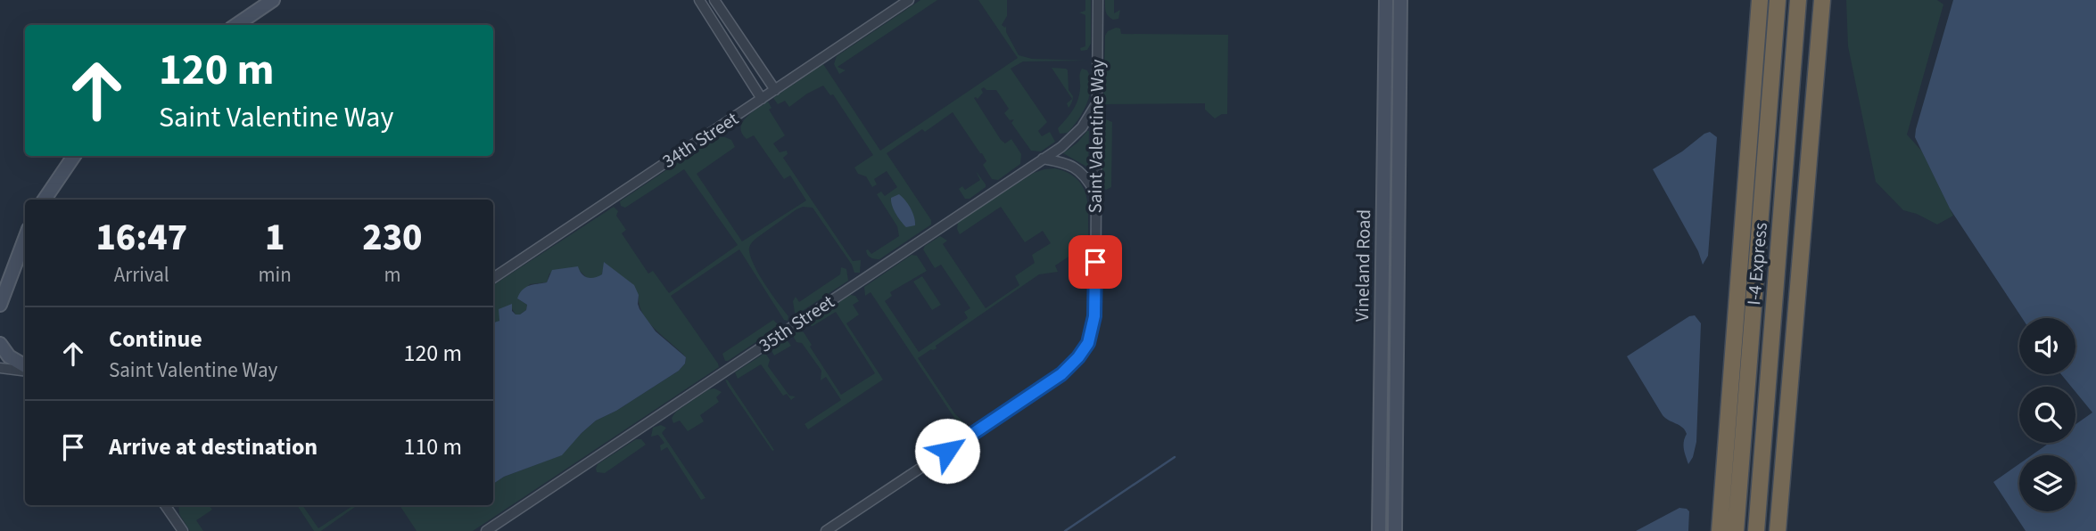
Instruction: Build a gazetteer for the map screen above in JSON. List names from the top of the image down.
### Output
{
  "streets": {
    "highway": ["I-4 Express"],
    "street": [
      "Saint Valentine Way",
      "34th Street",
      "Vineland Road",
      "35th Street"
    ]
  },
  "crossings": [
    ["Saint Valentine Way", "35th Street"]
  ],
  "page": {
    "turn": ["120 m", "Saint Valentine Way"],
    "eta": [
      "16:47",
      "Arrival",
      "1",
      "min",
      "230",
      "m"
    ],
    "list": [
      {
        "name": "Continue",
        "note": "Saint Valentine Way",
        "value": "120 m"
      },
      {
        "name": "Arrive at destination",
        "value": "110 m"
      }
    ]
  }
}
